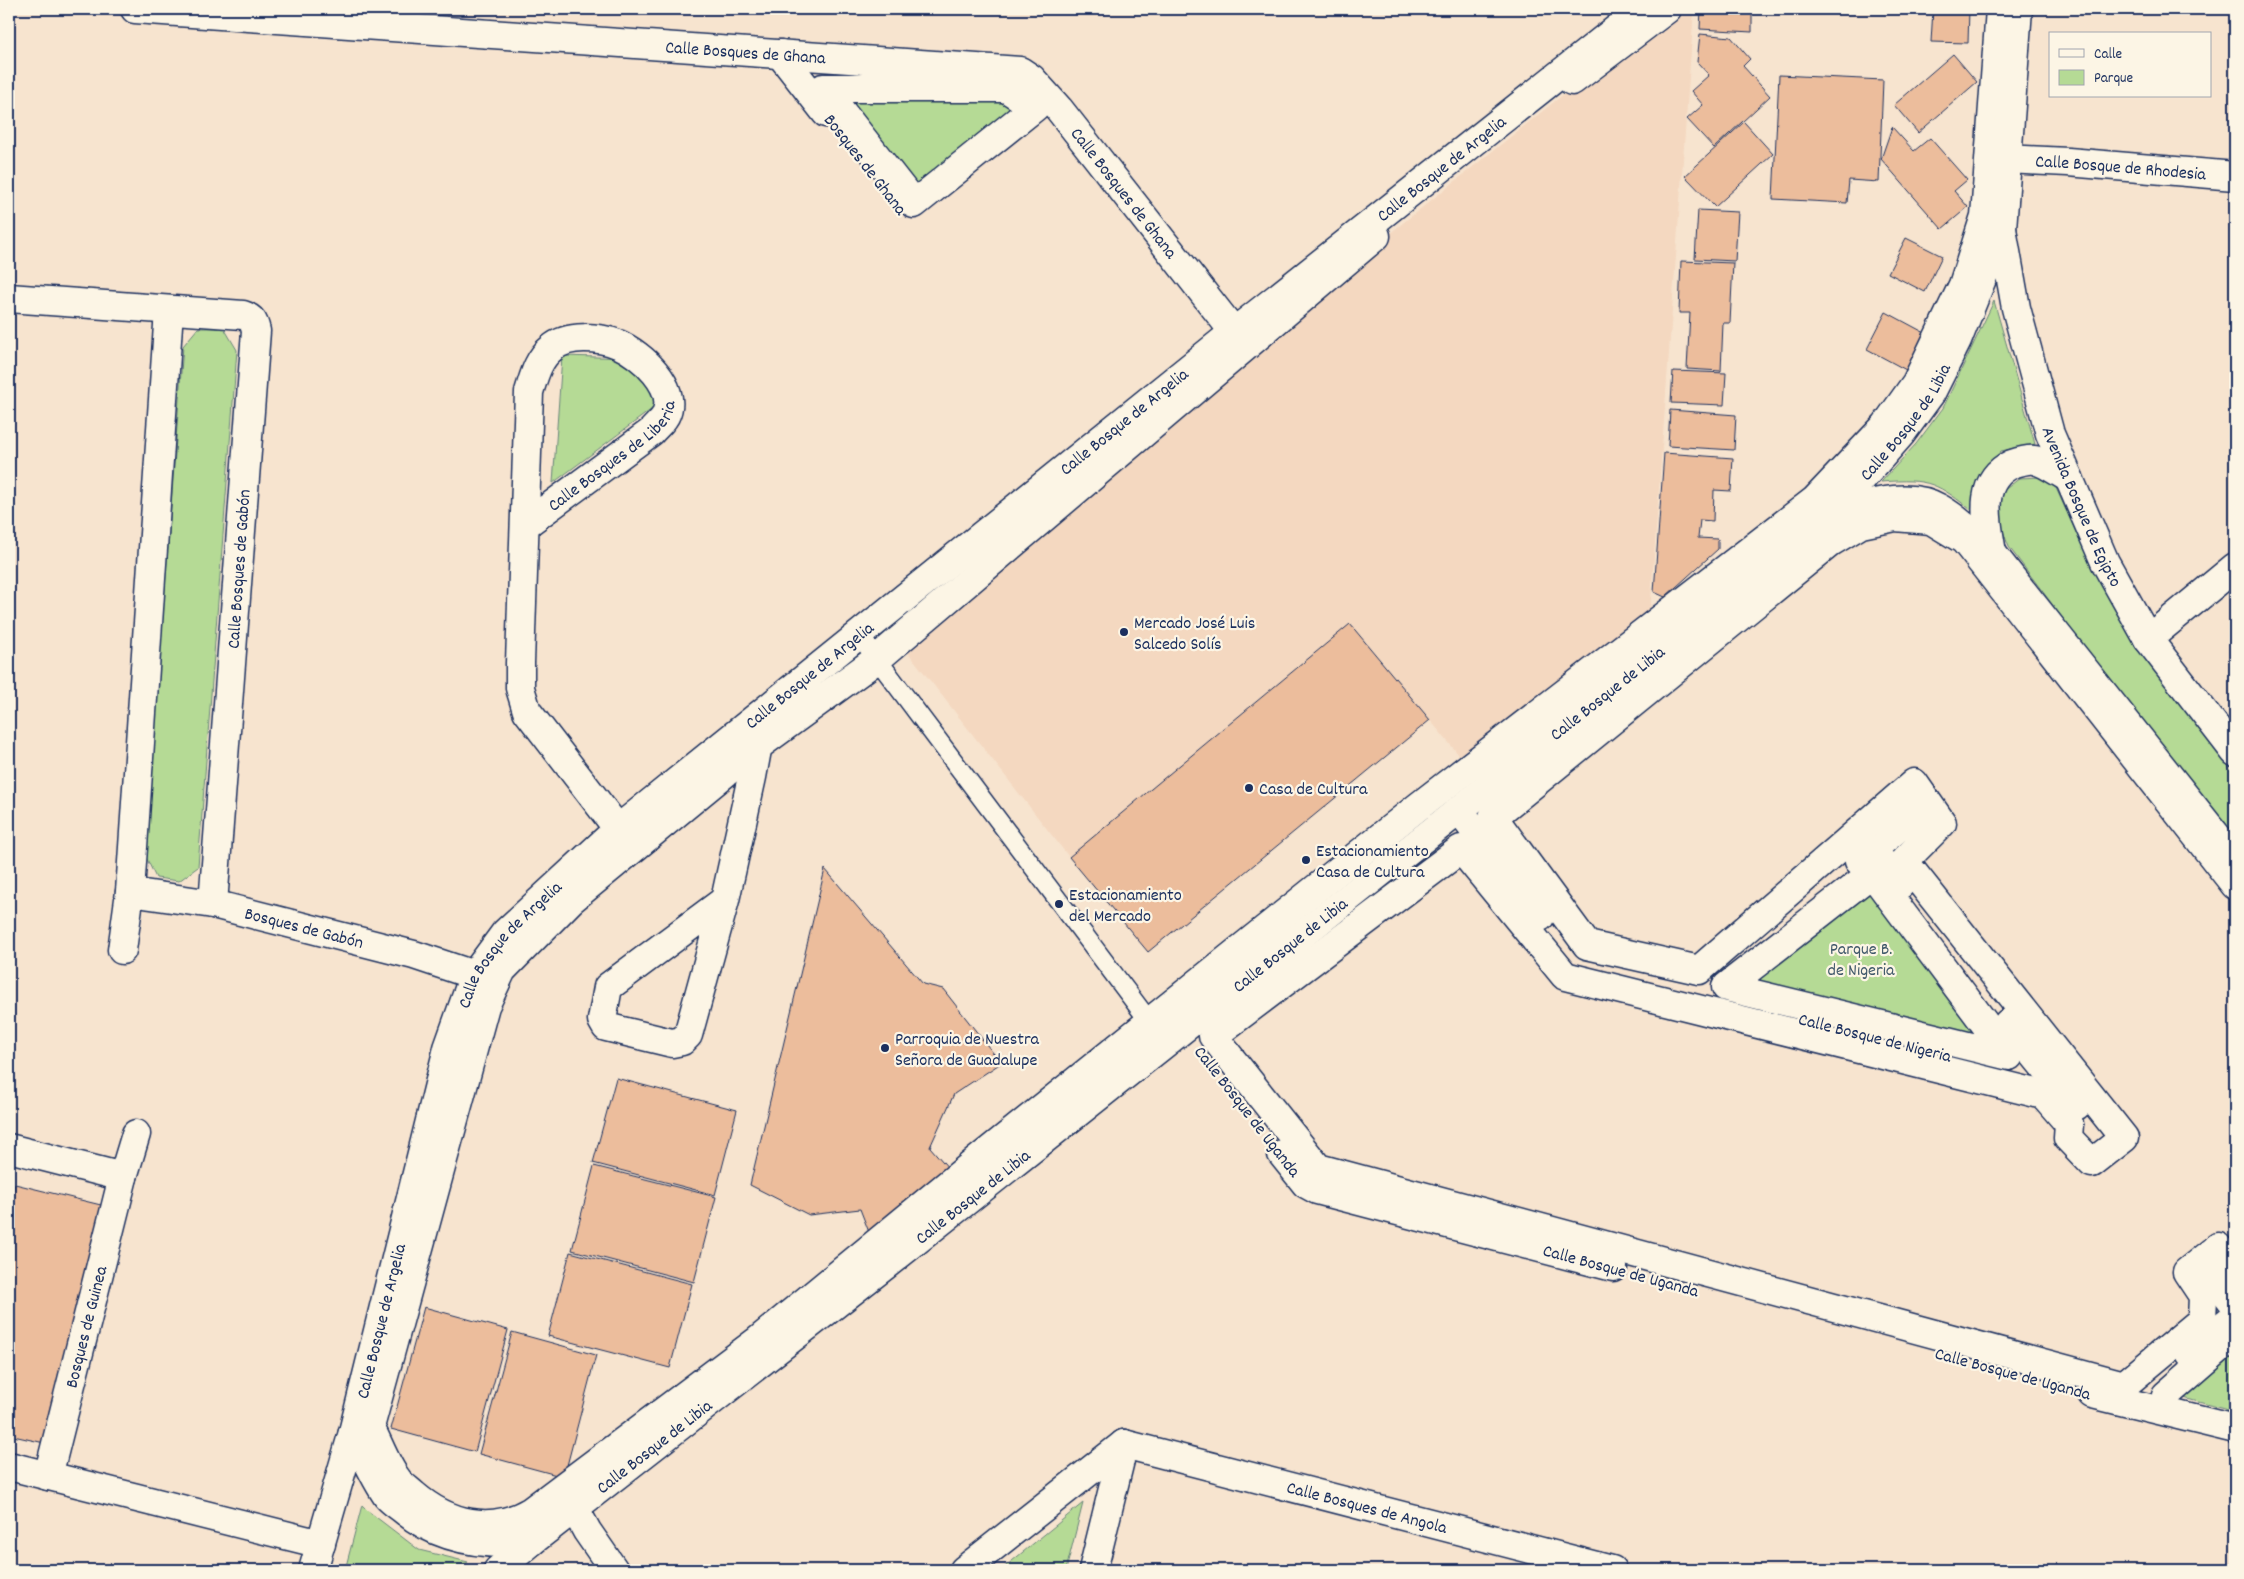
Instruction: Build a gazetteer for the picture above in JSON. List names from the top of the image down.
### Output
{
  "streets": {
    "street": [
      "Calle Bosques de Ghana",
      "Bosques de Ghana",
      "Calle Bosque de Rhodesia",
      "Calle Bosque de Argelia",
      "Calle Bosque de Libia",
      "Calle Bosques de Liberia",
      "Avenida Bosque de Egipto",
      "Calle Bosques de Gabón",
      "Bosques de Gabón",
      "Calle Bosque de Nigeria",
      "Calle Bosque de Uganda",
      "Bosques de Guinea",
      "Calle Bosques de Angola"
    ]
  },
  "crossings": [
    ["Calle Bosques de Ghana", "Bosques de Ghana"],
    ["Calle Bosques de Ghana", "Calle Bosque de Argelia"],
    ["Calle Bosque de Rhodesia", "Calle Bosque de Libia"],
    ["Calle Bosque de Argelia", "Calle Bosques de Liberia"],
    ["Calle Bosque de Argelia", "Bosques de Gabón"],
    ["Calle Bosque de Libia", "Avenida Bosque de Egipto"],
    ["Calle Bosque de Libia", "Calle Bosque de Nigeria"],
    ["Calle Bosque de Libia", "Calle Bosque de Uganda"],
    ["Calle Bosques de Gabón", "Bosques de Gabón"]
  ],
  "parks": ["Parque B. de Nigeria"],
  "places": [
    "Mercado José Luis Salcedo Solís",
    "Casa de Cultura",
    "Estacionamiento Casa de Cultura",
    "Estacionamiento del Mercado",
    "Parroquia de Nuestra Señora de Guadalupe"
  ],
  "legend": ["Calle", "Parque"]
}
